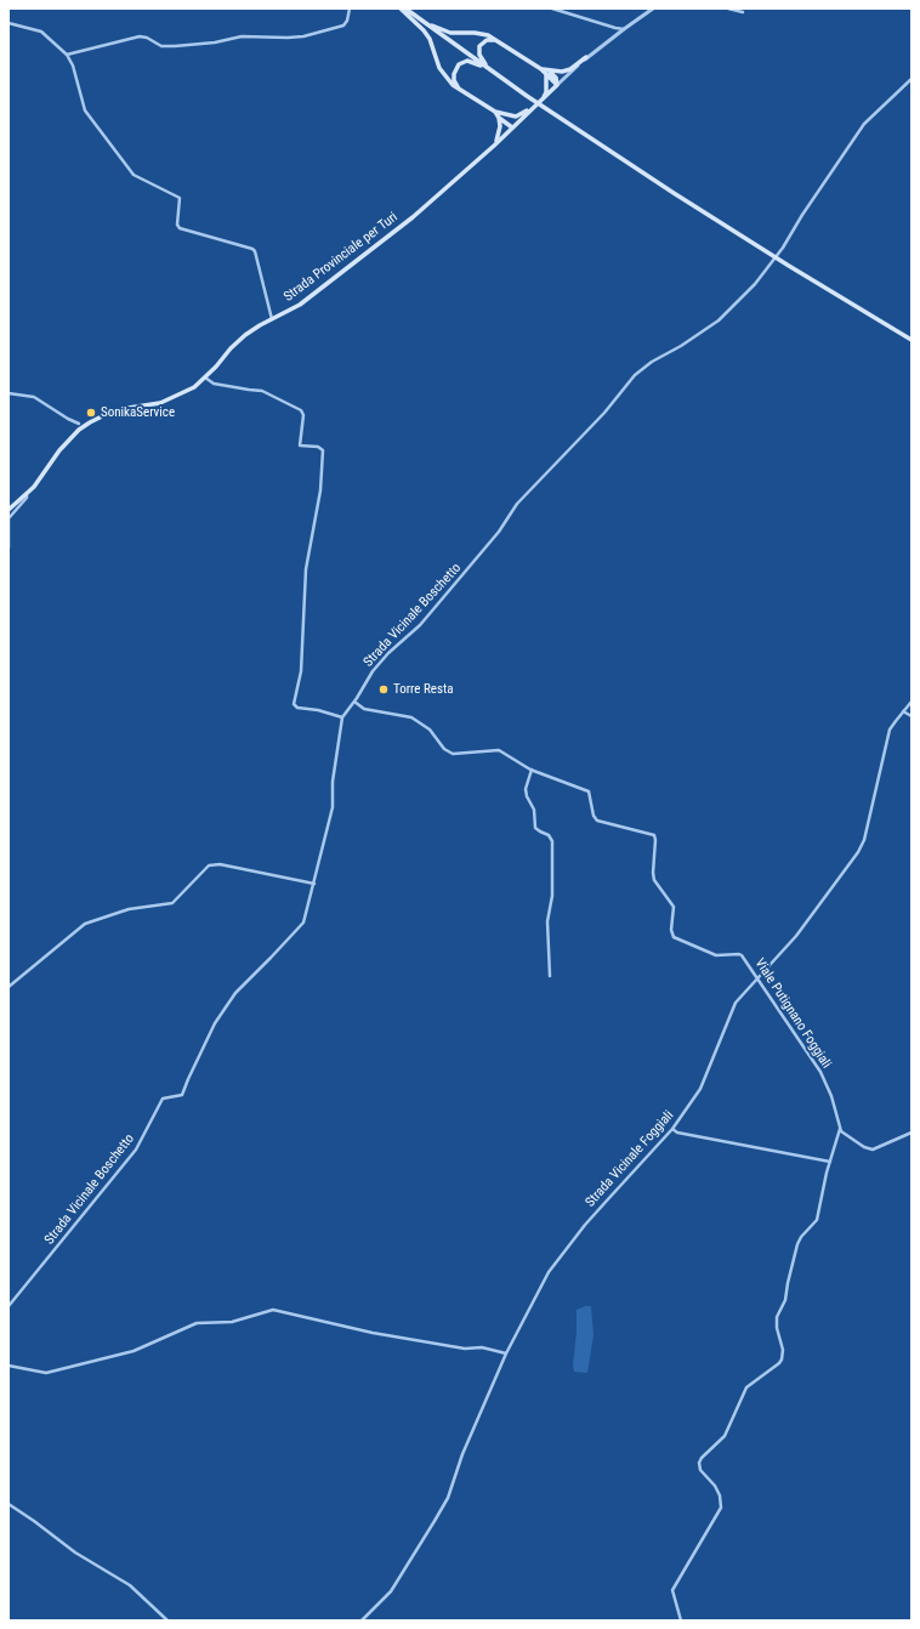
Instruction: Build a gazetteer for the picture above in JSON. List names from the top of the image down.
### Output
{
  "streets": {
    "main road": ["Strada Provinciale per Turi"],
    "street": ["Strada Vicinale Boschetto", "Viale Putignano Foggiali", "Strada Vicinale Foggiali"]
  },
  "crossings": [
    ["Strada Vicinale Boschetto", "Viale Putignano Foggiali"],
    ["Viale Putignano Foggiali", "Strada Vicinale Foggiali"]
  ],
  "places": ["SonikaService", "Torre Resta"]
}
